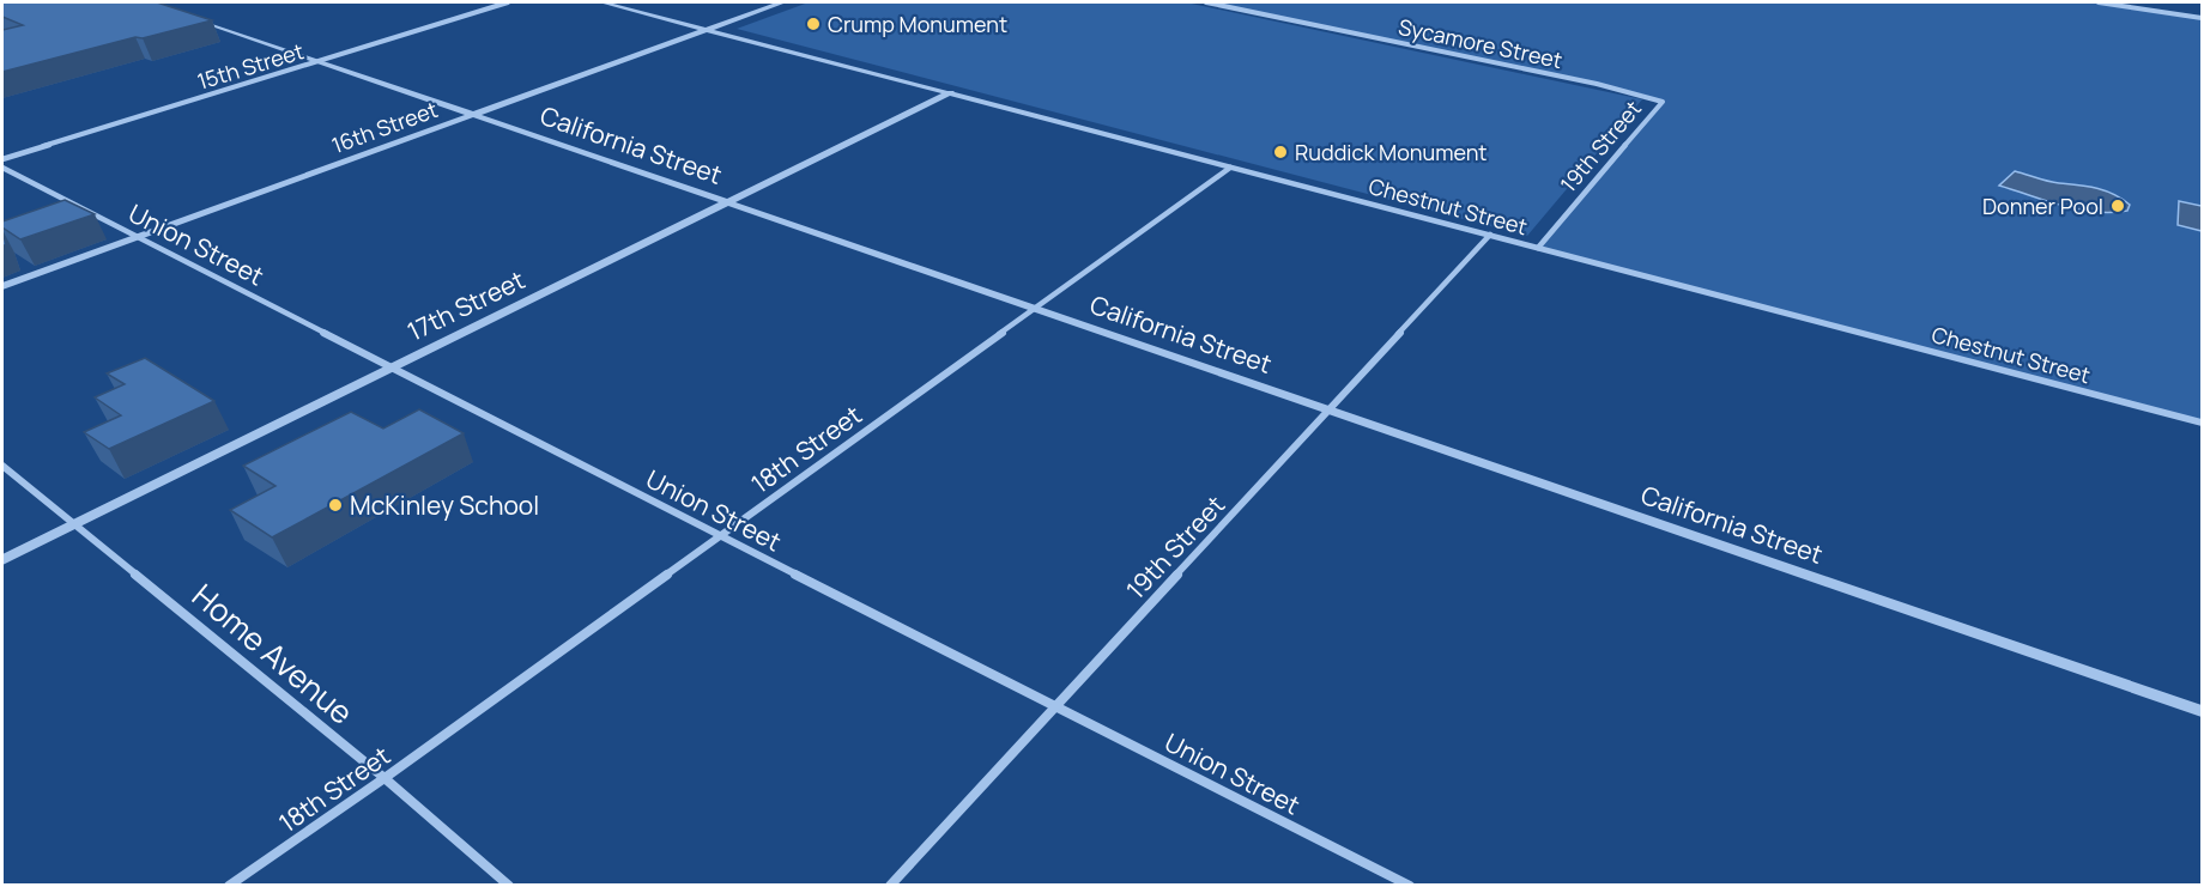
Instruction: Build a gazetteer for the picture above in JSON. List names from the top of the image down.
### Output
{
  "streets": {
    "street": [
      "Sycamore Street",
      "15th Street",
      "16th Street",
      "California Street",
      "19th Street",
      "Chestnut Street",
      "Union Street",
      "17th Street",
      "18th Street",
      "Home Avenue"
    ]
  },
  "crossings": [
    ["Sycamore Street", "19th Street"],
    ["15th Street", "California Street"],
    ["16th Street", "California Street"],
    ["16th Street", "Chestnut Street"],
    ["16th Street", "Union Street"],
    ["California Street", "19th Street"],
    ["California Street", "17th Street"],
    ["California Street", "18th Street"],
    ["19th Street", "Chestnut Street"],
    ["19th Street", "Union Street"],
    ["Chestnut Street", "17th Street"],
    ["Chestnut Street", "18th Street"],
    ["Union Street", "17th Street"],
    ["Union Street", "18th Street"],
    ["17th Street", "Home Avenue"],
    ["18th Street", "Home Avenue"]
  ],
  "places": [
    "Crump Monument",
    "Ruddick Monument",
    "Donner Pool",
    "McKinley School"
  ]
}
